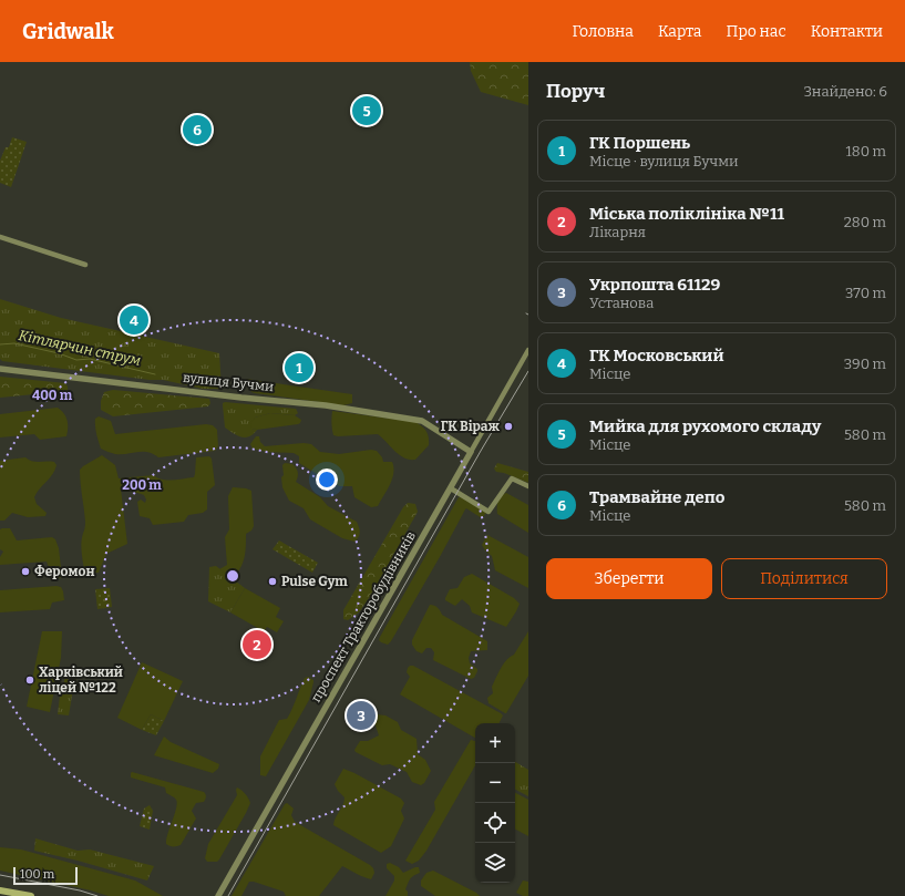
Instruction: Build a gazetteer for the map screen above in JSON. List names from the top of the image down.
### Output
{
  "streets": {
    "street": ["вулиця Бучми", "проспект Тракторобудівників"]
  },
  "crossings": [
    ["вулиця Бучми", "проспект Тракторобудівників"]
  ],
  "water": ["Кітлярчин струм"],
  "places": [
    "ГК Віраж",
    "Феромон",
    "Pulse Gym",
    "Харківський ліцей №122"
  ],
  "scale_bar": "100 m",
  "page": {
    "header": "Gridwalk",
    "nav": [
      "Головна",
      "Карта",
      "Про нас",
      "Контакти"
    ],
    "heading": ["Поруч", "Знайдено: 6"],
    "pins": [
      "5",
      "6",
      "4",
      "1",
      "2",
      "3"
    ],
    "list": [
      {
        "mark": "1",
        "name": "ГК Поршень",
        "note": "Місце · вулиця Бучми",
        "value": "180 m"
      },
      {
        "mark": "2",
        "name": "Міська поліклініка №11",
        "note": "Лікарня",
        "value": "280 m"
      },
      {
        "mark": "3",
        "name": "Укрпошта 61129",
        "note": "Установа",
        "value": "370 m"
      },
      {
        "mark": "4",
        "name": "ГК Московський",
        "note": "Місце",
        "value": "390 m"
      },
      {
        "mark": "5",
        "name": "Мийка для рухомого складу",
        "note": "Місце",
        "value": "580 m"
      },
      {
        "mark": "6",
        "name": "Трамвайне депо",
        "note": "Місце",
        "value": "580 m"
      }
    ],
    "buttons": ["Зберегти", "Поділитися"],
    "map_buttons": ["+", "−"],
    "scale": "100 m"
  },
  "rings": ["400 m", "200 m"]
}
